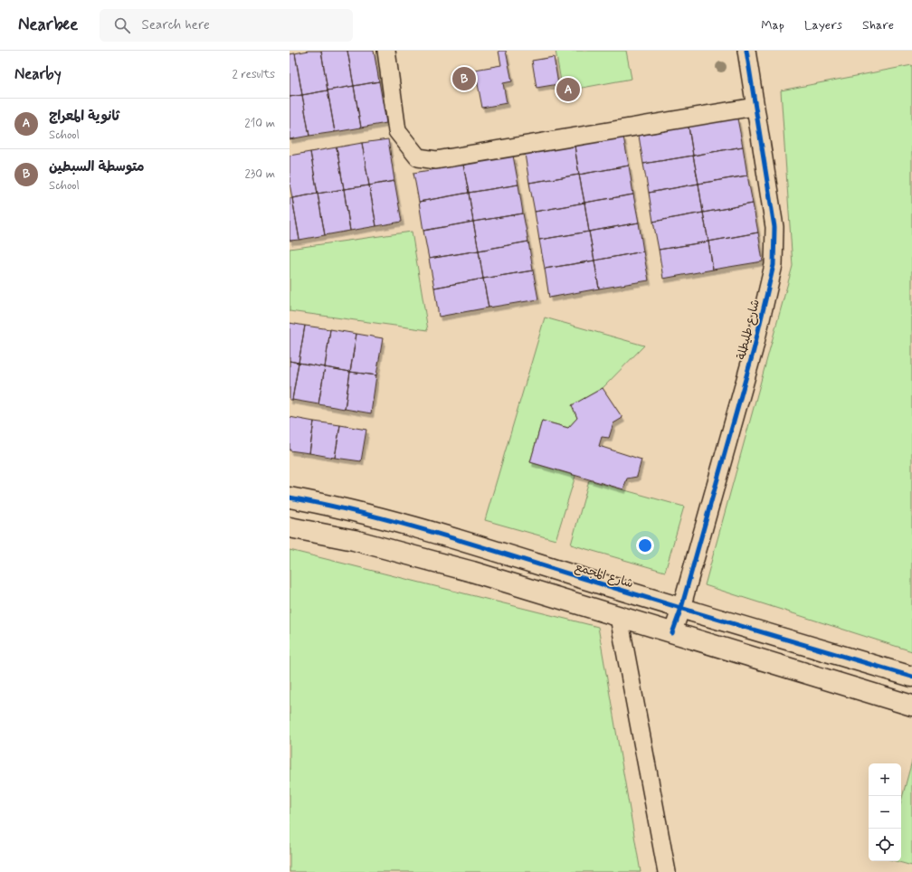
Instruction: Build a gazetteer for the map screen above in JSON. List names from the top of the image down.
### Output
{
  "streets": {
    "street": ["شارع طليطلة", "شارع المجمع"]
  },
  "crossings": [
    ["شارع طليطلة", "شارع المجمع"]
  ],
  "page": {
    "header": "Nearbee",
    "search": "Search here",
    "nav": ["Map", "Layers", "Share"],
    "heading": ["Nearby", "2 results"],
    "pins": ["B", "A"],
    "list": [
      {
        "mark": "A",
        "name": "ثانوية المعراج",
        "note": "School",
        "value": "210 m"
      },
      {
        "mark": "B",
        "name": "متوسطة السبطين",
        "note": "School",
        "value": "230 m"
      }
    ],
    "map_buttons": ["+", "−"]
  }
}
